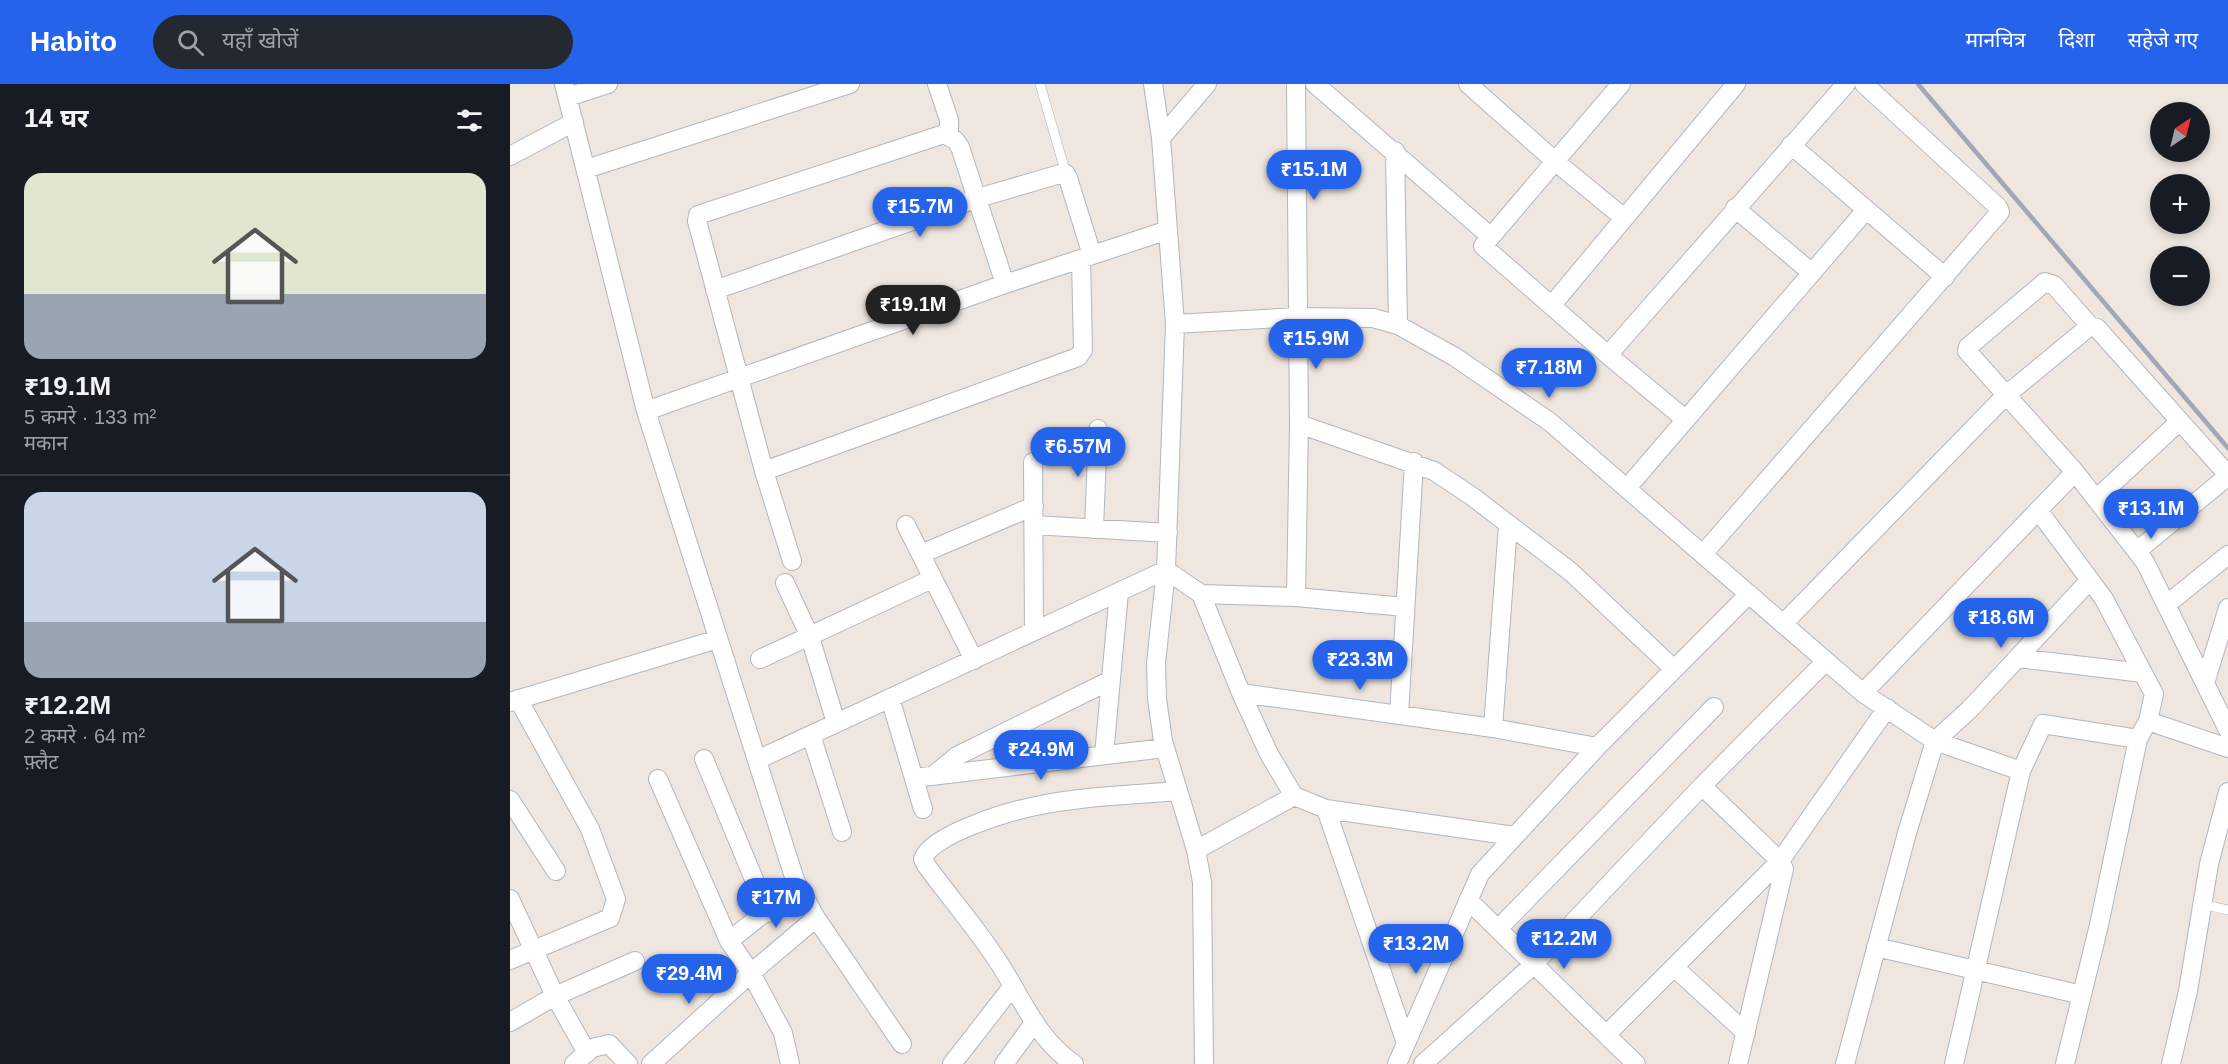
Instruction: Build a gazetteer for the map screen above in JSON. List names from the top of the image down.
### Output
{
  "north": "top right",
  "page": {
    "header": "Habito",
    "search": "यहाँ खोजें",
    "nav": ["मानचित्र", "दिशा", "सहेजे गए"],
    "heading": "14 घर",
    "map_buttons": ["+", "−"],
    "price": [
      "₹15.1M",
      "₹15.7M",
      "₹19.1M",
      "₹15.9M",
      "₹7.18M",
      "₹6.57M",
      "₹13.1M",
      "₹18.6M",
      "₹23.3M",
      "₹24.9M",
      "₹17M",
      "₹12.2M",
      "₹13.2M",
      "₹29.4M"
    ],
    "list": [
      {
        "name": "₹19.1M",
        "note": "5 कमरे · 133 m² · मकान"
      },
      {
        "name": "₹12.2M",
        "note": "2 कमरे · 64 m² · फ़्लैट"
      }
    ]
  }
}
